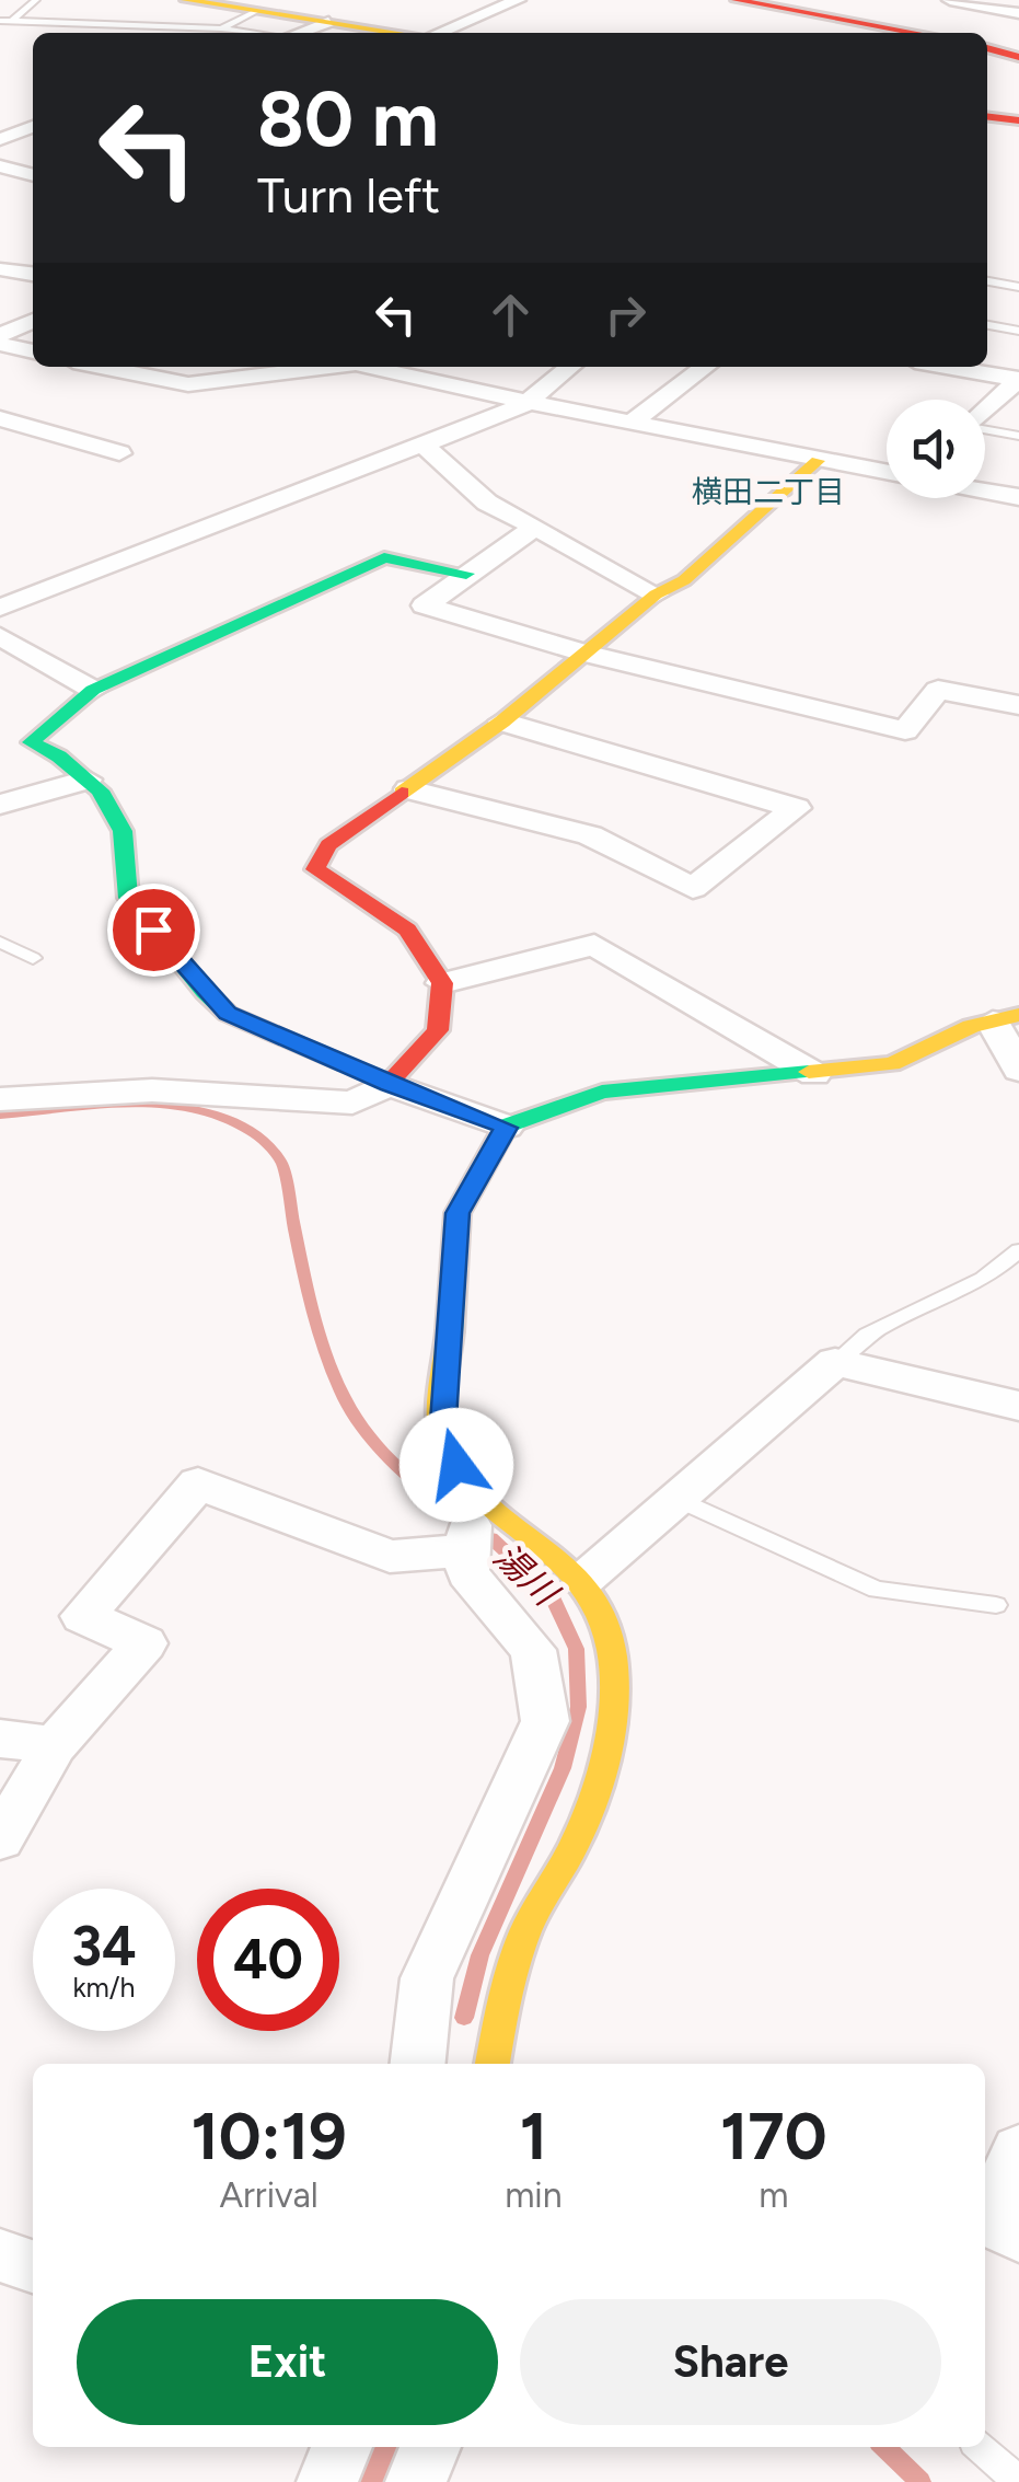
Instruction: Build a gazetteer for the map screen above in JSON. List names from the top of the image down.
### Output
{
  "districts": ["横田二丁目"],
  "water": ["湯川"],
  "page": {
    "turn": ["80 m", "Turn left"],
    "speed": "34 km/h",
    "limit": "40",
    "eta": [
      "10:19",
      "Arrival",
      "1",
      "min",
      "170",
      "m"
    ],
    "buttons": ["Exit", "Share"]
  }
}
